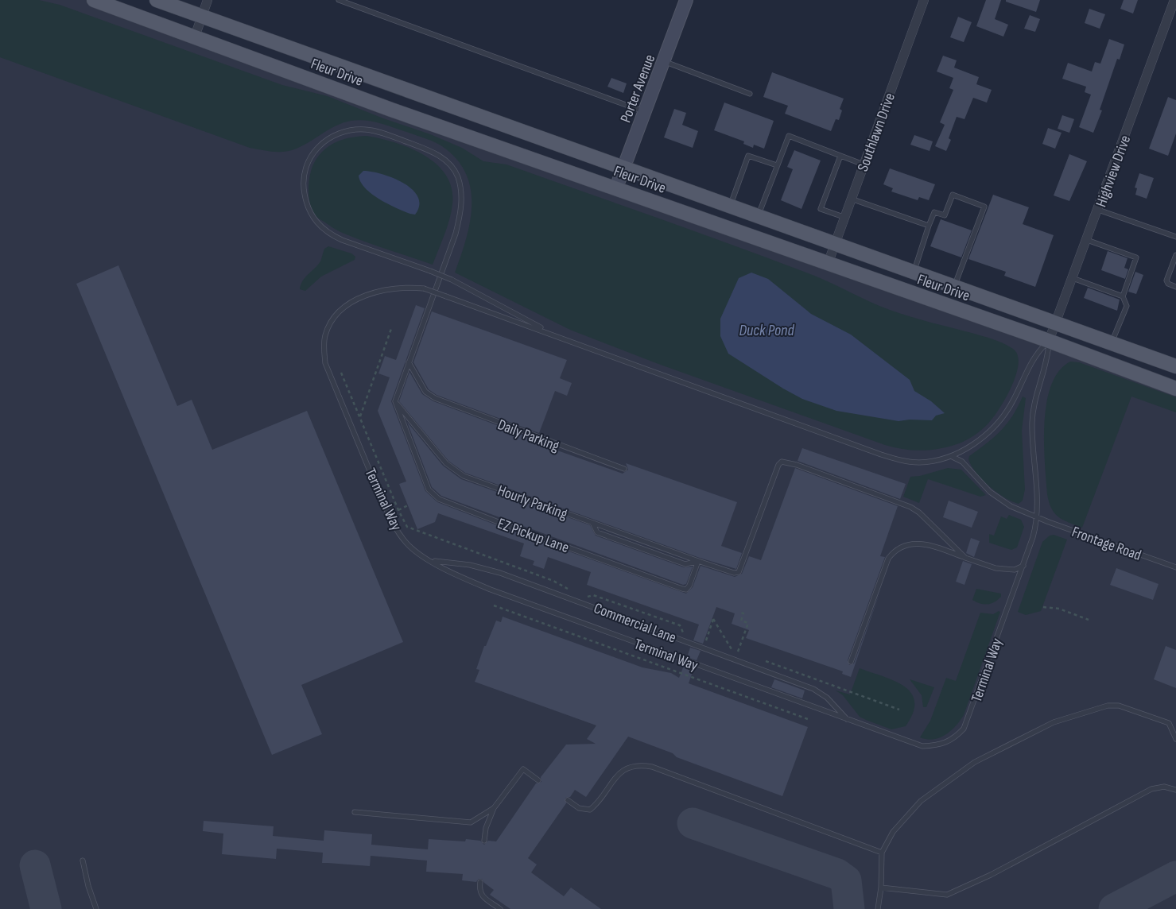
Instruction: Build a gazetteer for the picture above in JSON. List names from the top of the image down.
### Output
{
  "streets": {
    "main road": ["Fleur Drive"],
    "street": ["Porter Avenue", "Southlawn Drive", "Highview Drive"],
    "lane": [
      "Daily Parking",
      "Terminal Way",
      "Hourly Parking",
      "EZ Pickup Lane",
      "Frontage Road",
      "Commercial Lane"
    ]
  },
  "crossings": [
    ["Fleur Drive", "Porter Avenue"],
    ["Fleur Drive", "Southlawn Drive"],
    ["Fleur Drive", "Highview Drive"],
    ["Fleur Drive", "Terminal Way"],
    ["Highview Drive", "Terminal Way"],
    ["Terminal Way", "Frontage Road"],
    ["Terminal Way", "Commercial Lane"],
    ["Hourly Parking", "EZ Pickup Lane"]
  ],
  "water": ["Duck Pond"]
}
